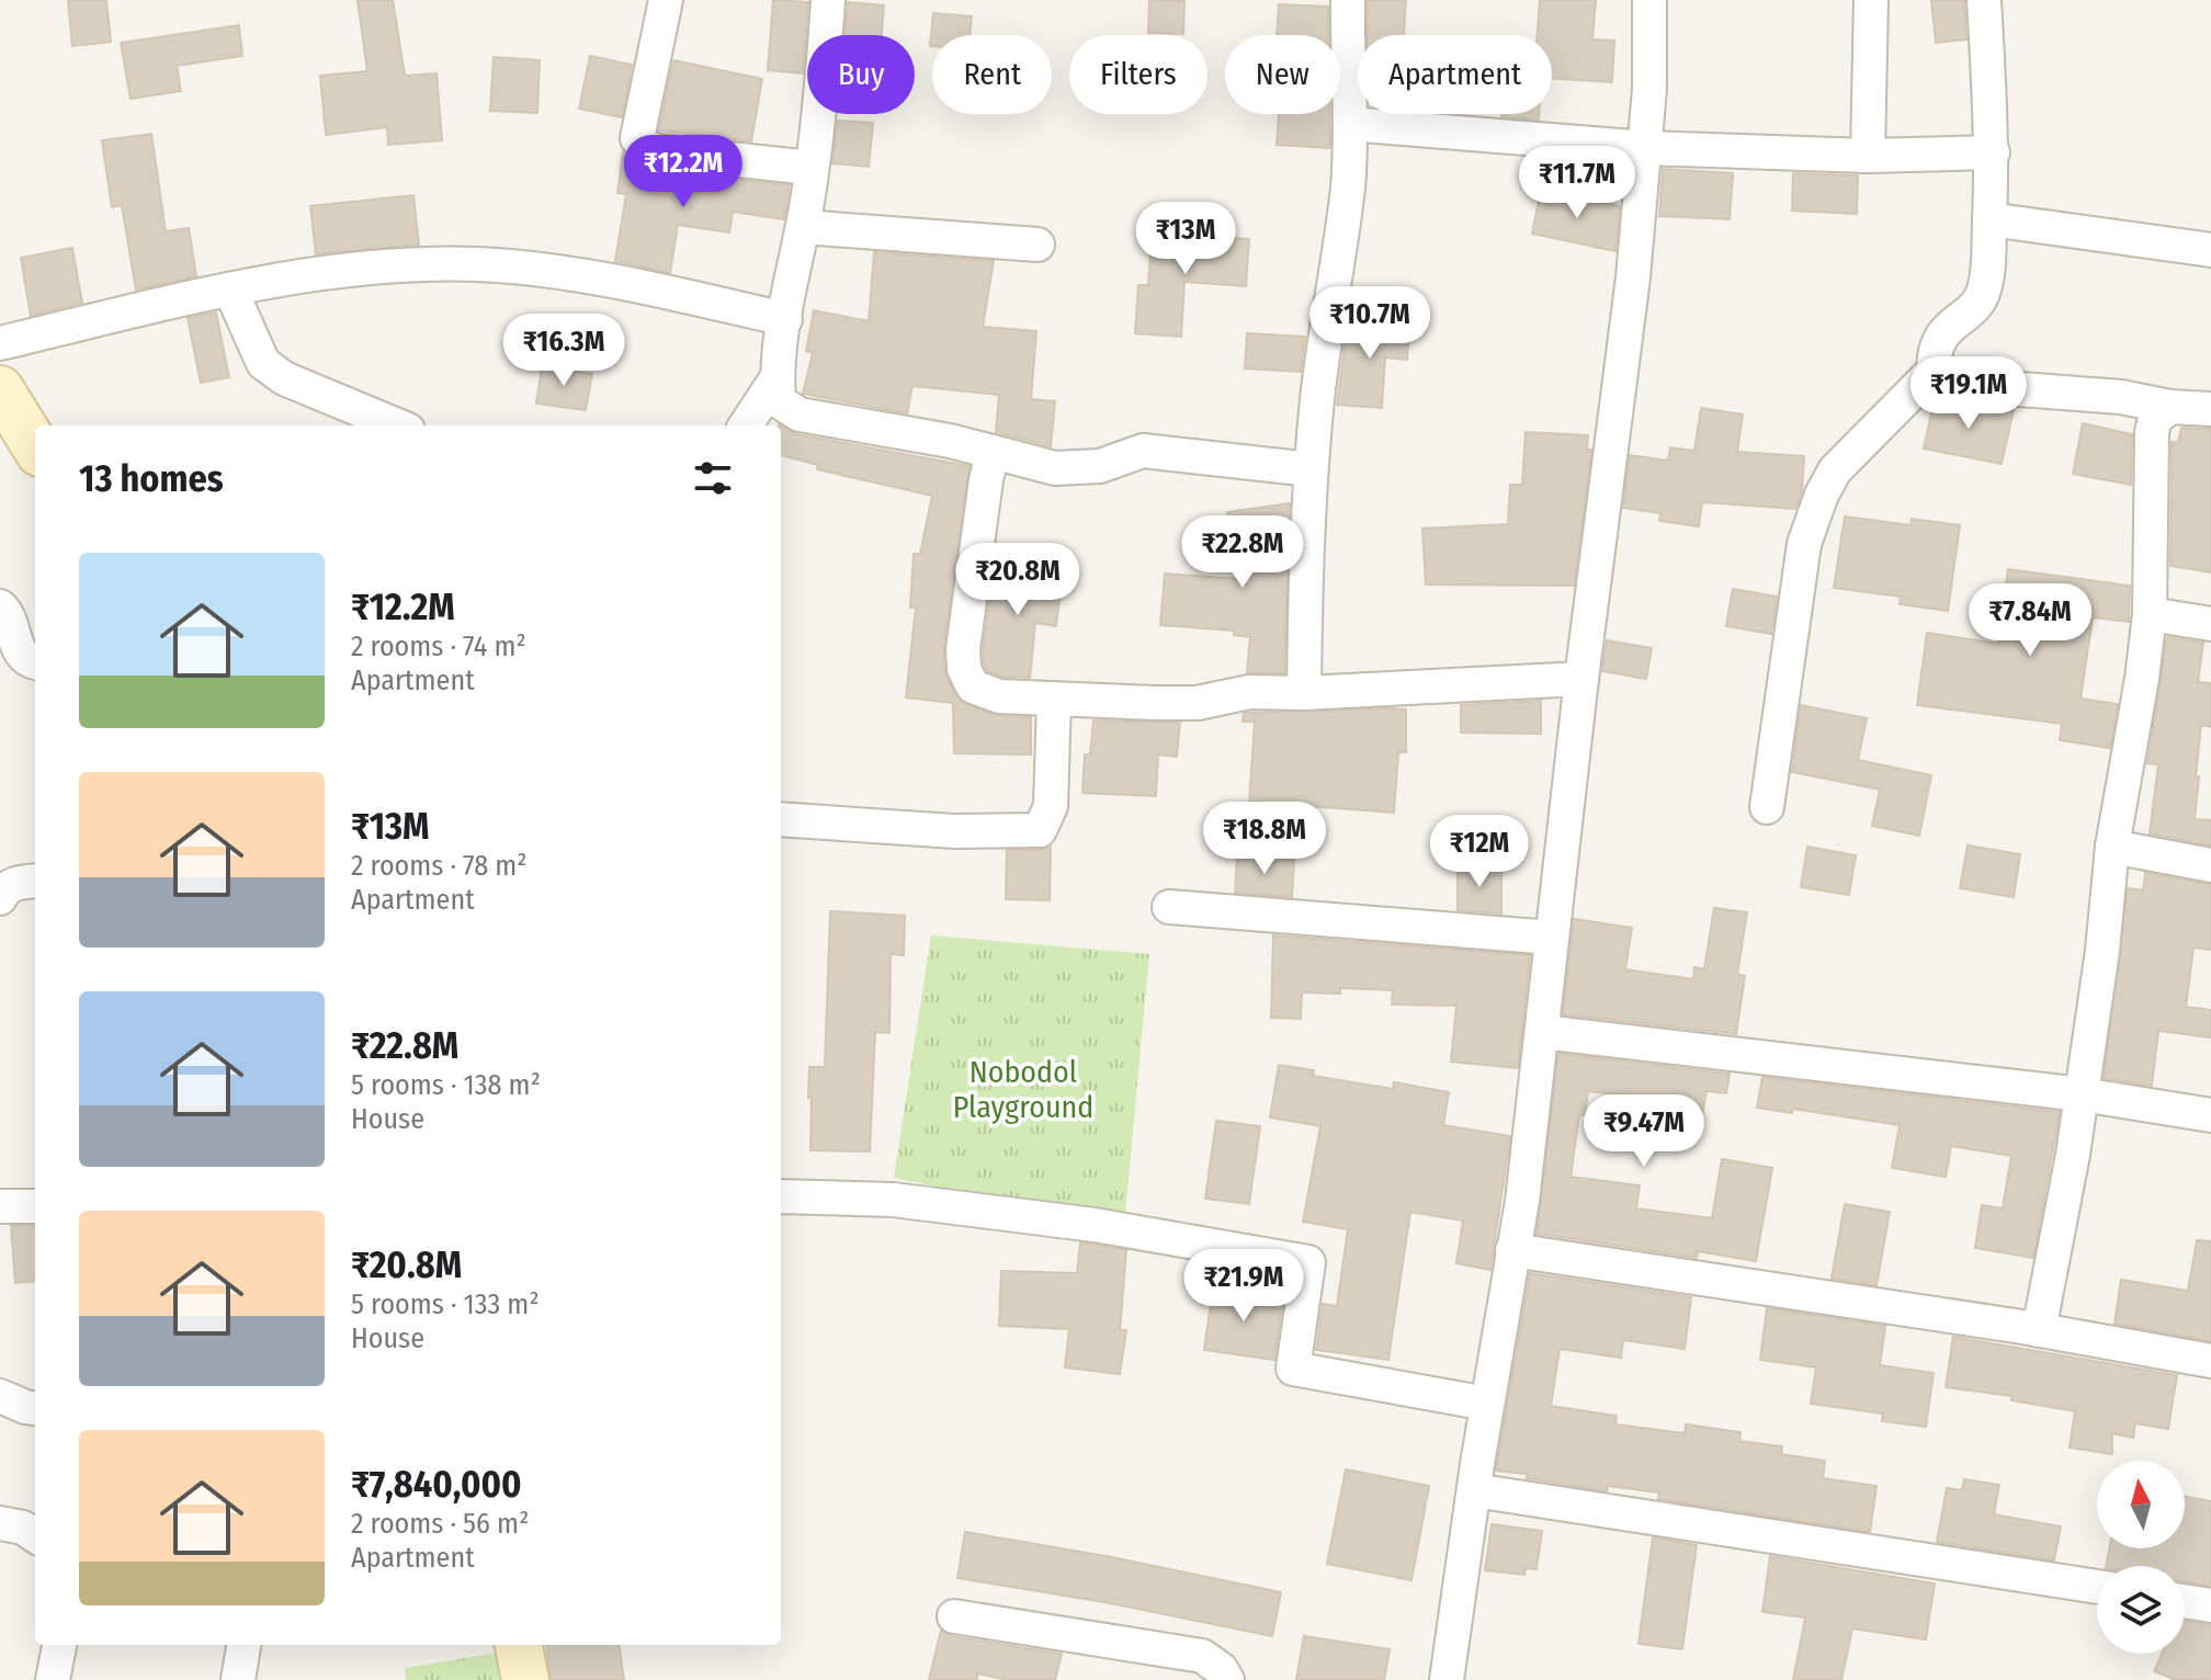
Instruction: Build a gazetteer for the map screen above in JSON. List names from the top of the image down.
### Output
{
  "parks": ["Nobodol Playground"],
  "north": "top",
  "page": {
    "chip": [
      "Buy",
      "Rent",
      "Filters",
      "New",
      "Apartment"
    ],
    "price": [
      "₹12.2M",
      "₹11.7M",
      "₹13M",
      "₹10.7M",
      "₹16.3M",
      "₹19.1M",
      "₹22.8M",
      "₹20.8M",
      "₹7.84M",
      "₹18.8M",
      "₹12M",
      "₹9.47M",
      "₹21.9M"
    ],
    "heading": "13 homes",
    "list": [
      {
        "name": "₹12.2M",
        "note": "2 rooms · 74 m² · Apartment"
      },
      {
        "name": "₹13M",
        "note": "2 rooms · 78 m² · Apartment"
      },
      {
        "name": "₹22.8M",
        "note": "5 rooms · 138 m² · House"
      },
      {
        "name": "₹20.8M",
        "note": "5 rooms · 133 m² · House"
      },
      {
        "name": "₹7,840,000",
        "note": "2 rooms · 56 m² · Apartment"
      }
    ]
  }
}
